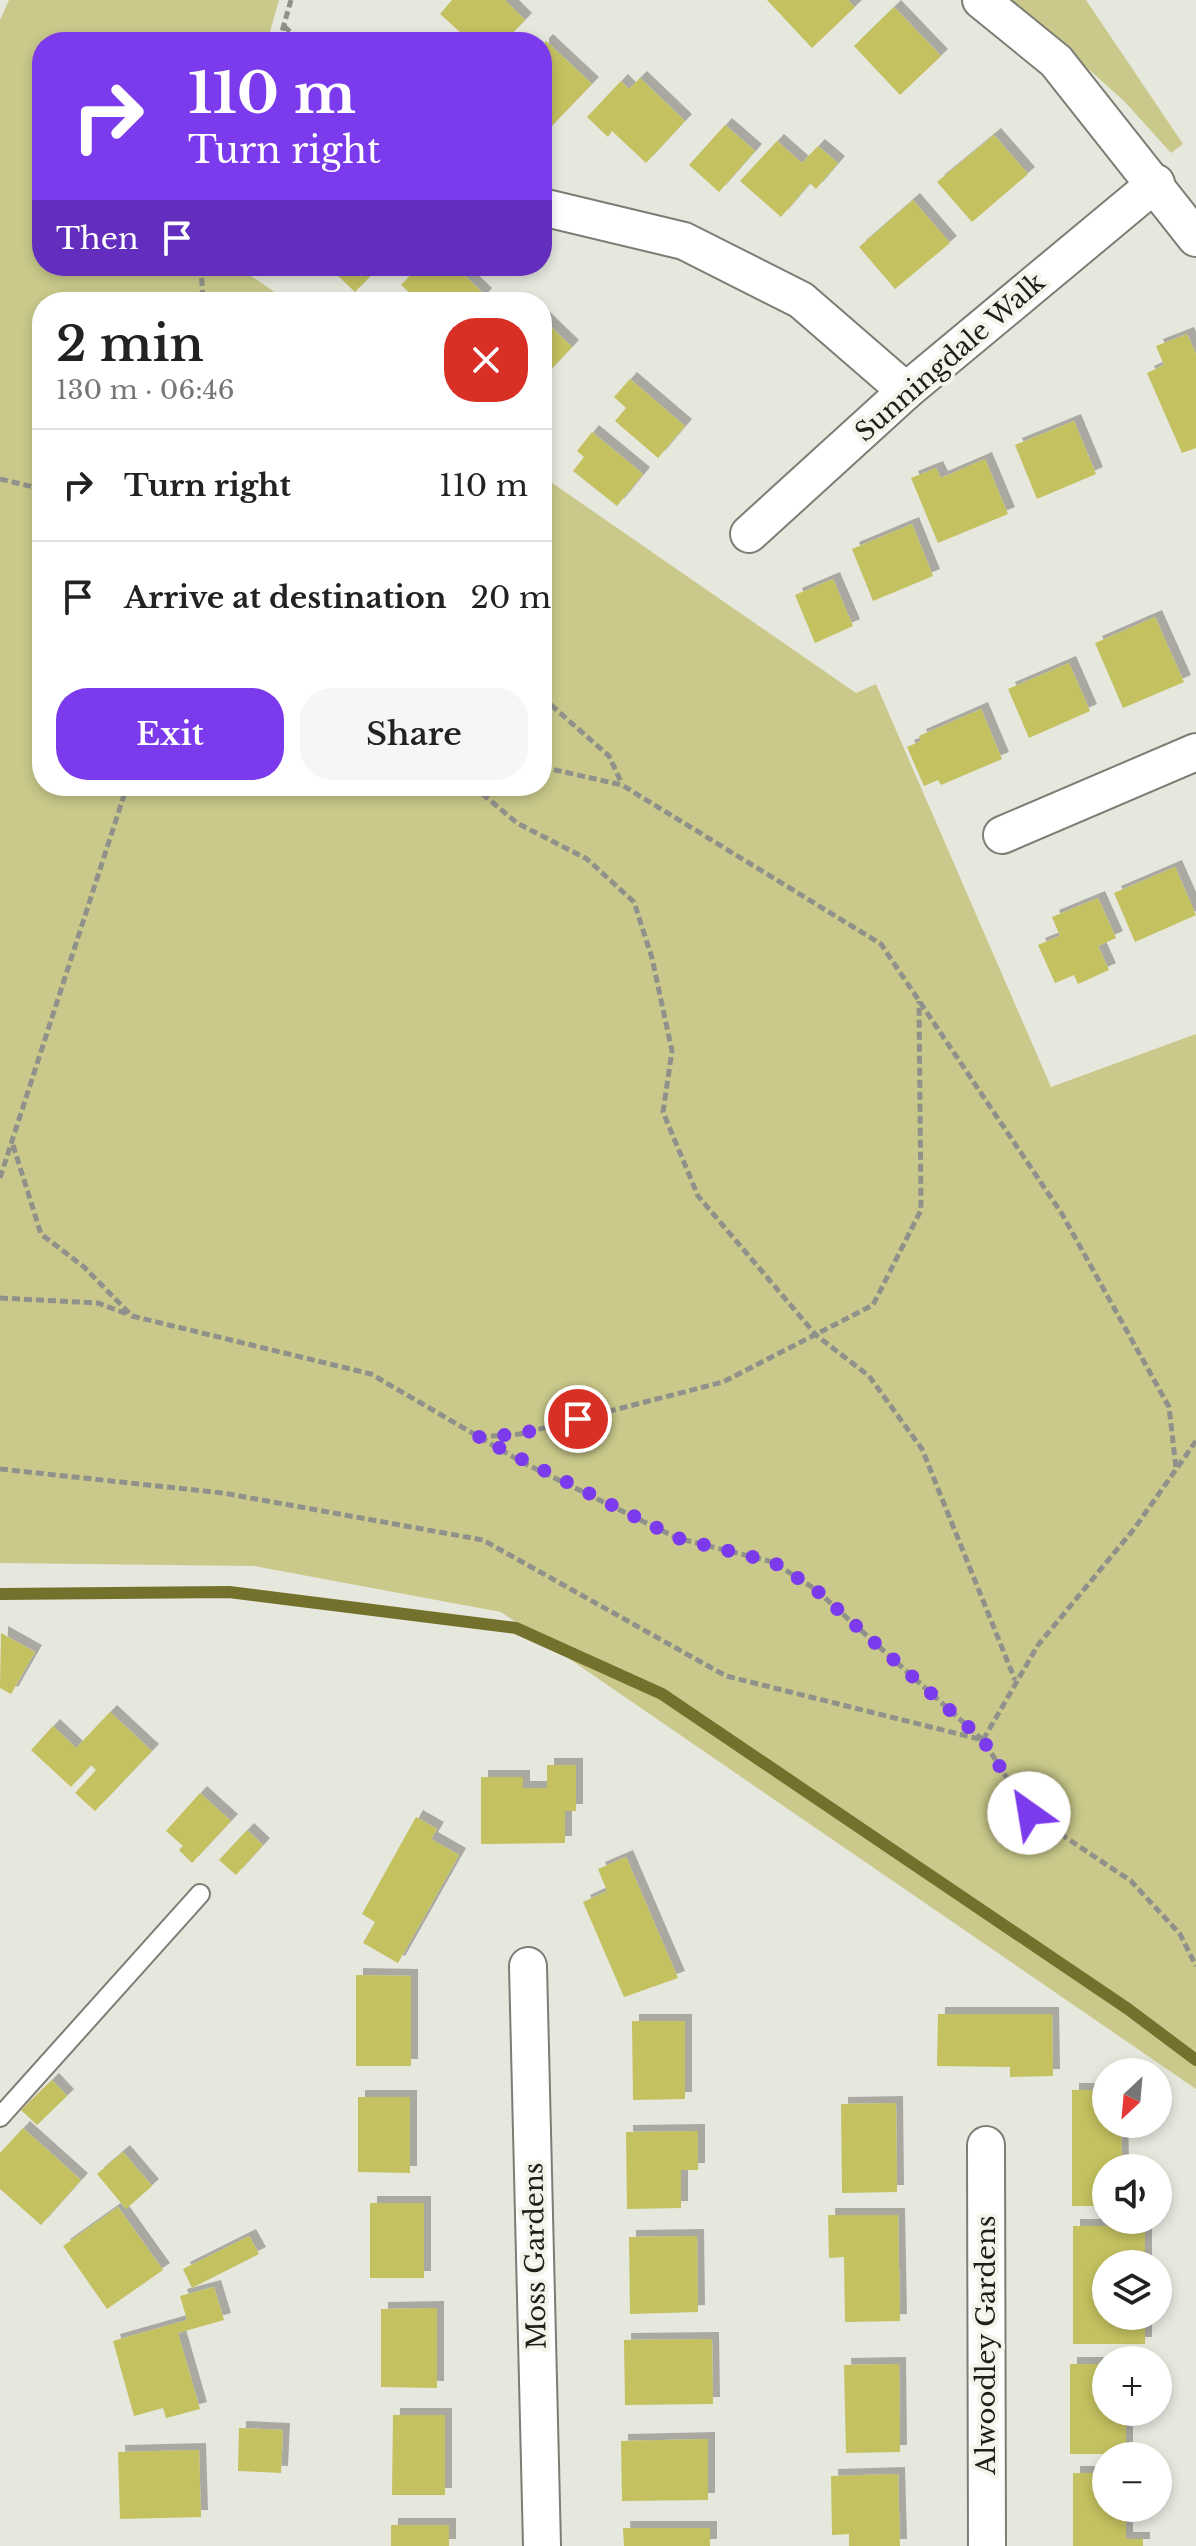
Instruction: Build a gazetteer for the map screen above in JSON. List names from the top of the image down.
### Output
{
  "streets": {
    "street": ["Sunningdale Walk", "Moss Gardens", "Alwoodley Gardens"]
  },
  "north": "bottom left",
  "page": {
    "turn": ["110 m", "Turn right"],
    "then": "Then",
    "heading": ["2 min", "130 m · 06:46"],
    "list": [
      {
        "name": "Turn right",
        "value": "110 m"
      },
      {
        "name": "Arrive at destination",
        "value": "20 m"
      }
    ],
    "buttons": ["Exit", "Share"],
    "map_buttons": ["+", "−"]
  }
}
